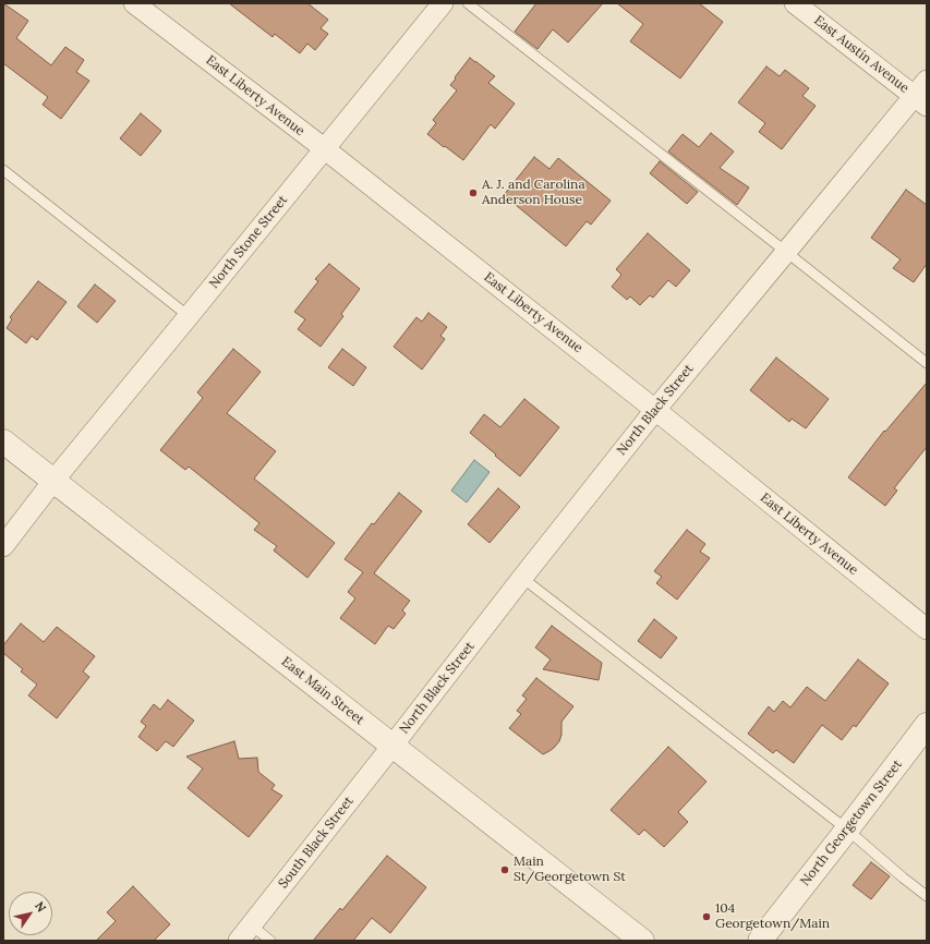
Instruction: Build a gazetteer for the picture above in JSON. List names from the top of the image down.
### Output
{
  "streets": {
    "street": [
      "East Austin Avenue",
      "East Liberty Avenue",
      "North Stone Street",
      "North Black Street",
      "East Main Street",
      "North Georgetown Street",
      "South Black Street"
    ]
  },
  "crossings": [
    ["East Austin Avenue", "North Black Street"],
    ["East Liberty Avenue", "North Stone Street"],
    ["East Liberty Avenue", "North Black Street"],
    ["North Stone Street", "East Main Street"],
    ["North Black Street", "East Main Street"],
    ["North Black Street", "South Black Street"],
    ["East Main Street", "South Black Street"]
  ],
  "places": ["A. J. and Carolina Anderson House", "Main St/Georgetown St", "104 Georgetown/Main"],
  "north": "top right"
}
